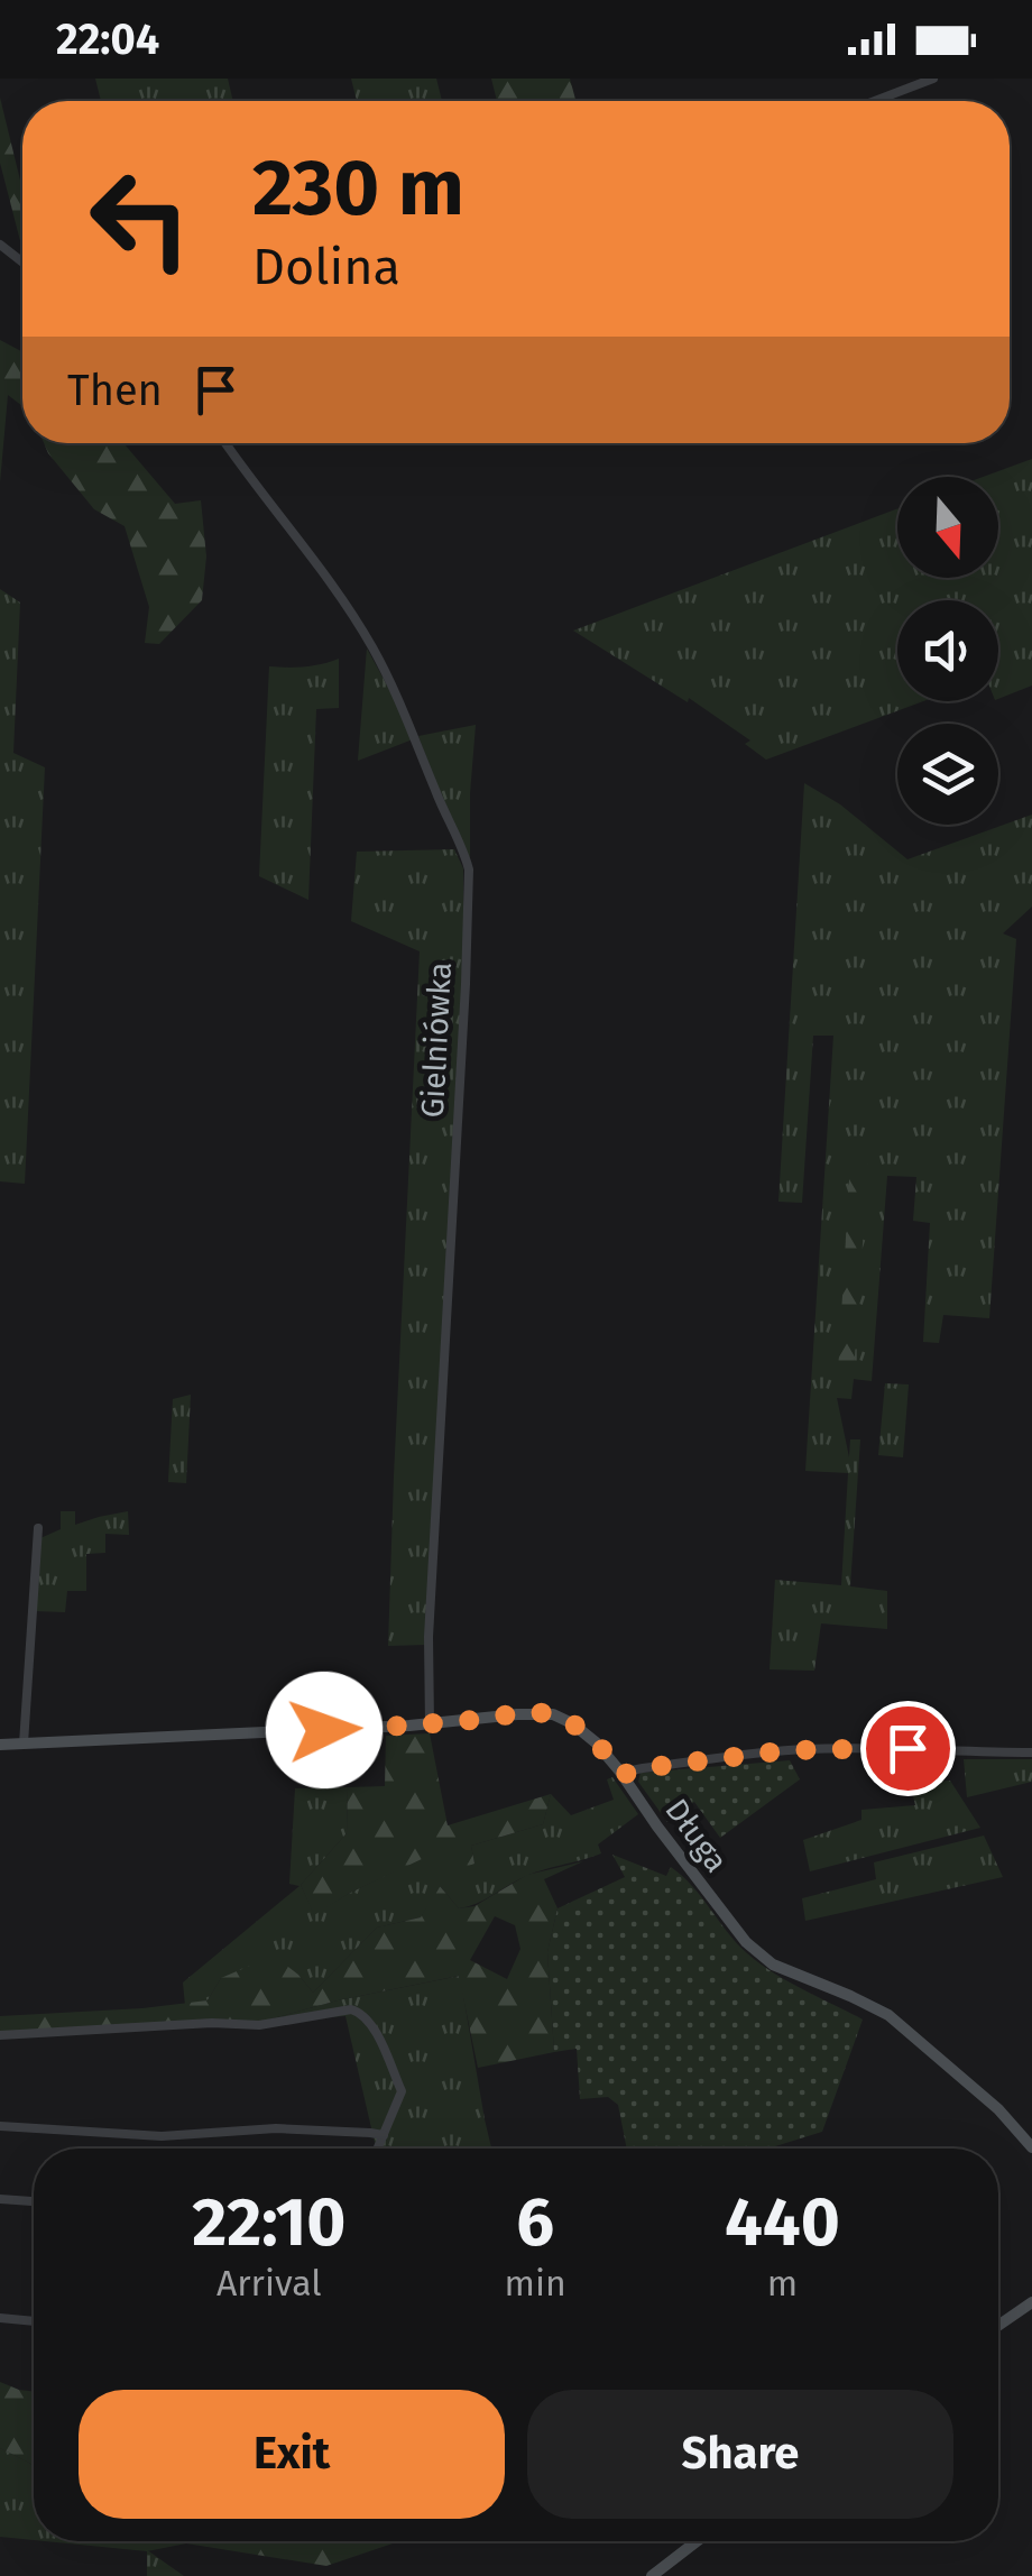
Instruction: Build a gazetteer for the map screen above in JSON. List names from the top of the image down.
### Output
{
  "streets": {
    "street": ["Gielniówka", "Długa"]
  },
  "crossings": [
    ["Gielniówka", "Długa"]
  ],
  "north": "bottom",
  "page": {
    "status": "22:04",
    "turn": ["230 m", "Dolina"],
    "then": "Then",
    "eta": [
      "22:10",
      "Arrival",
      "6",
      "min",
      "440",
      "m"
    ],
    "buttons": ["Exit", "Share"]
  }
}
